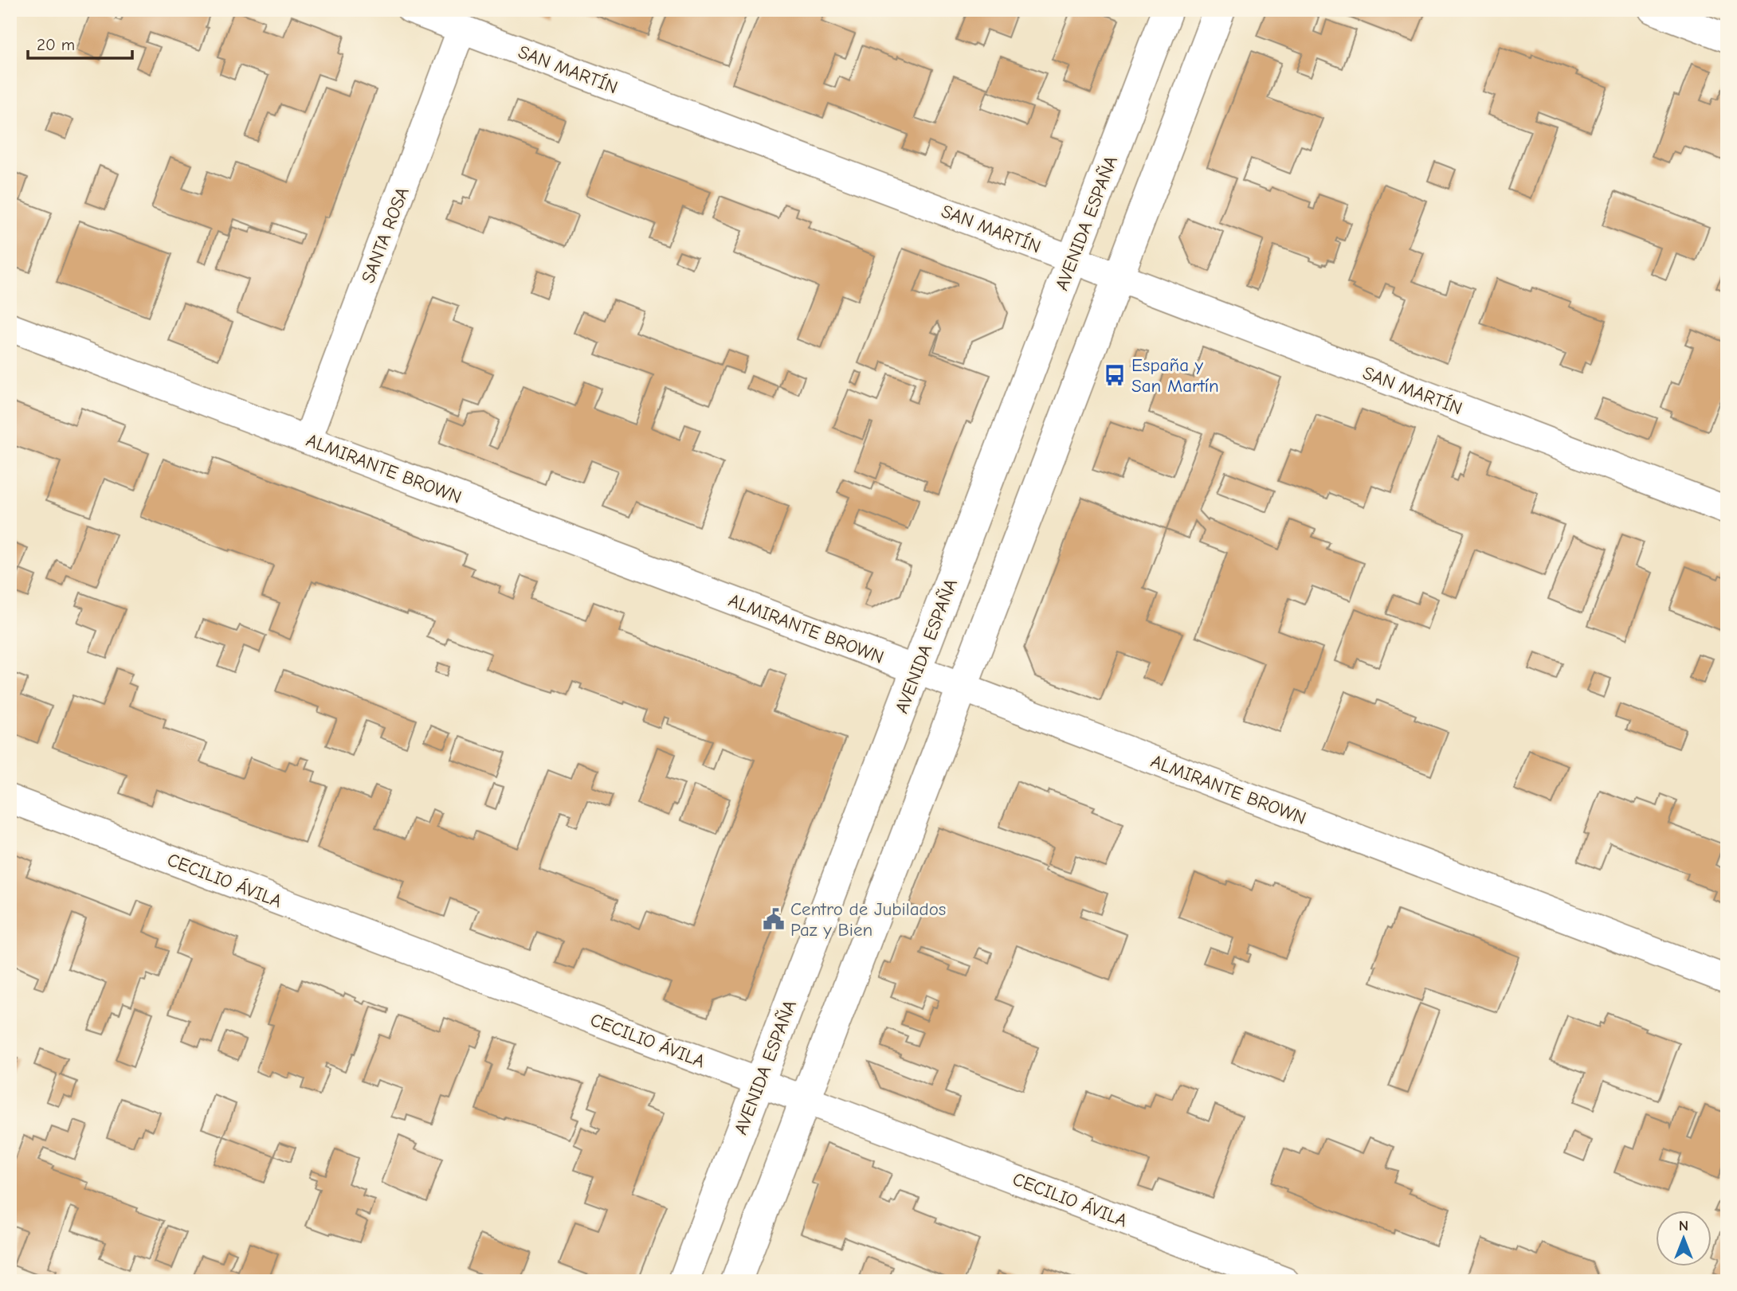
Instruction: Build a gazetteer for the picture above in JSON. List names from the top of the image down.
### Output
{
  "streets": {
    "main road": ["AVENIDA ESPAÑA"],
    "street": [
      "SAN MARTÍN",
      "SANTA ROSA",
      "ALMIRANTE BROWN",
      "CECILIO ÁVILA"
    ]
  },
  "crossings": [
    ["SAN MARTÍN", "AVENIDA ESPAÑA"],
    ["SAN MARTÍN", "SANTA ROSA"],
    ["AVENIDA ESPAÑA", "ALMIRANTE BROWN"],
    ["AVENIDA ESPAÑA", "CECILIO ÁVILA"],
    ["SANTA ROSA", "ALMIRANTE BROWN"]
  ],
  "places": {
    "bus stop": ["España y San Martín"],
    "public building": ["Centro de Jubilados Paz y Bien"]
  },
  "scale_bar": "20 m",
  "north": "top"
}
